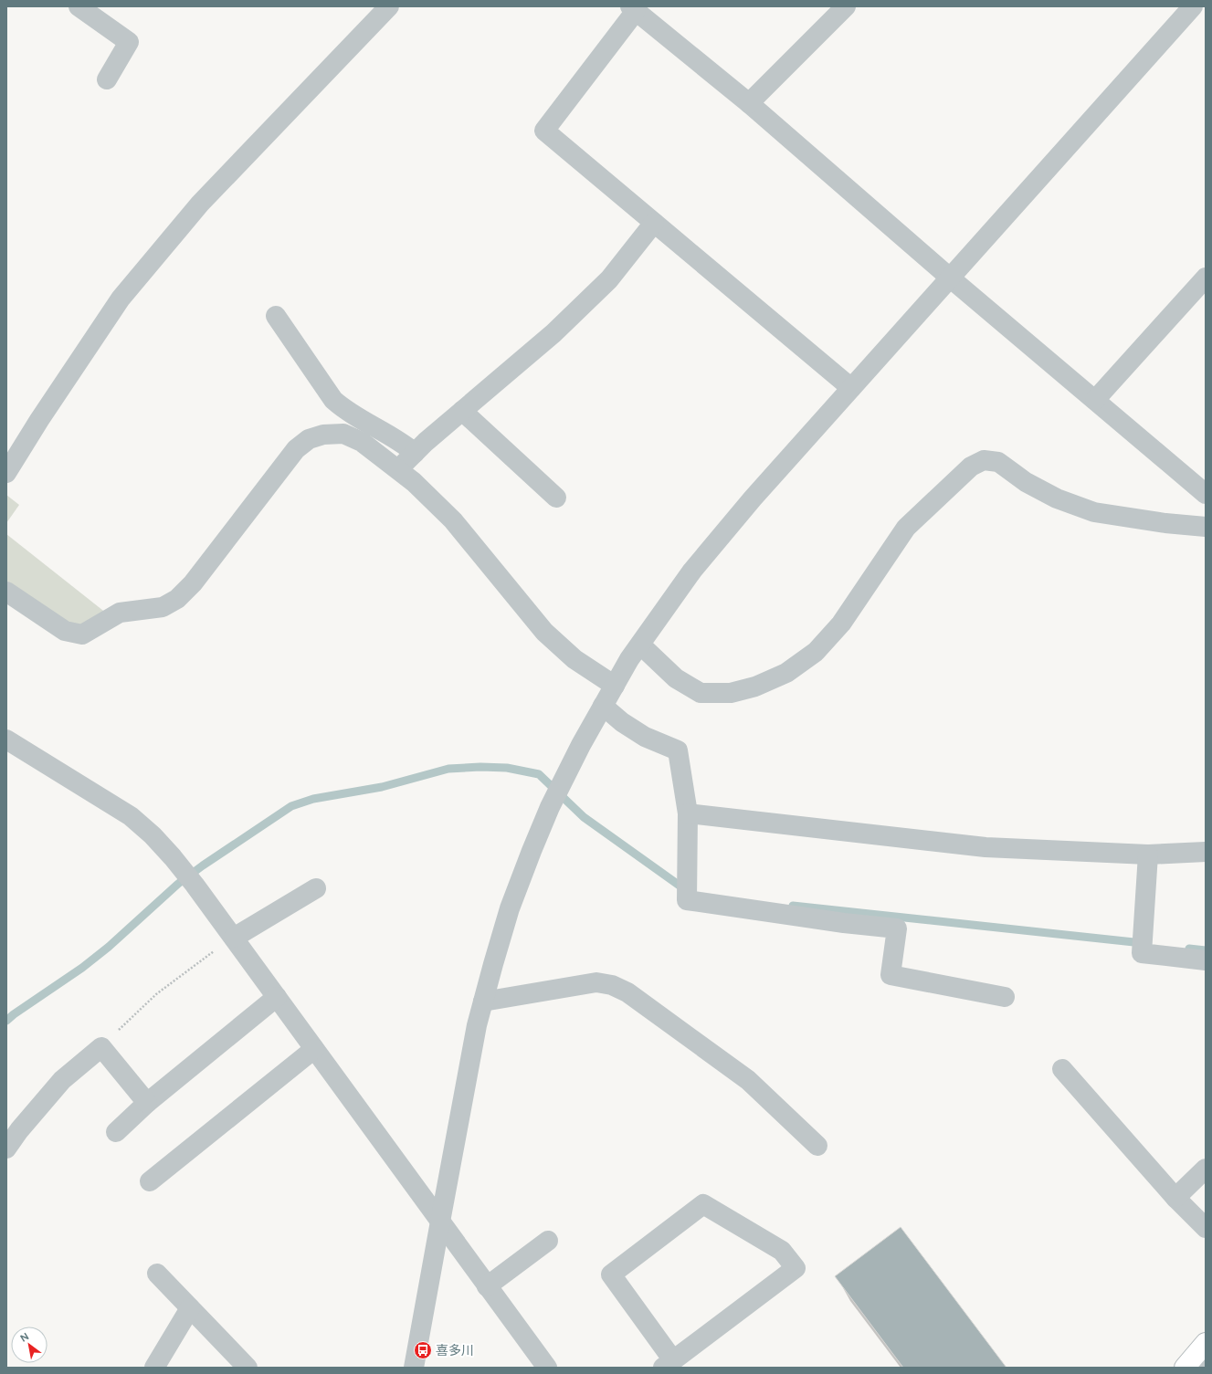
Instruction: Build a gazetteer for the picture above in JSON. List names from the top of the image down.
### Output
{
  "places": {
    "bus stop": ["喜多川"]
  },
  "north": "top left"
}
